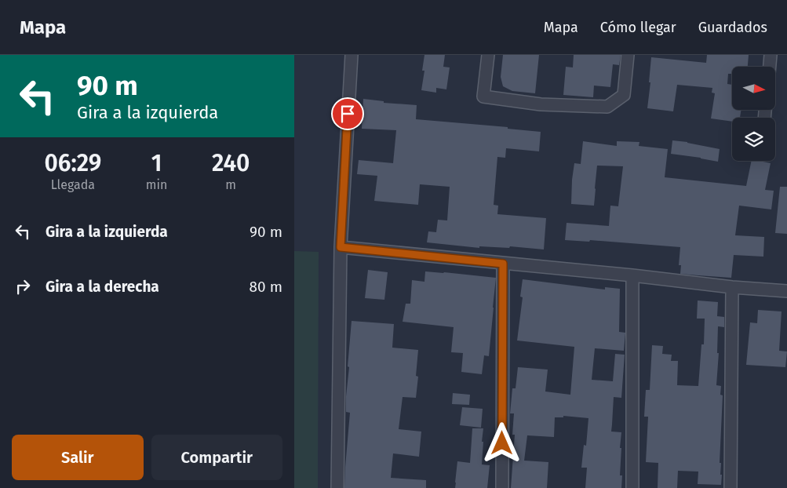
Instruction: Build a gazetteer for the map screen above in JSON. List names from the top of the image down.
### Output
{
  "north": "right",
  "page": {
    "header": "Mapa",
    "nav": ["Mapa", "Cómo llegar", "Guardados"],
    "turn": ["90 m", "Gira a la izquierda"],
    "eta": [
      "06:29",
      "Llegada",
      "1",
      "min",
      "240",
      "m"
    ],
    "list": [
      {
        "name": "Gira a la izquierda",
        "value": "90 m"
      },
      {
        "name": "Gira a la derecha",
        "value": "80 m"
      }
    ],
    "buttons": ["Salir", "Compartir"]
  }
}
